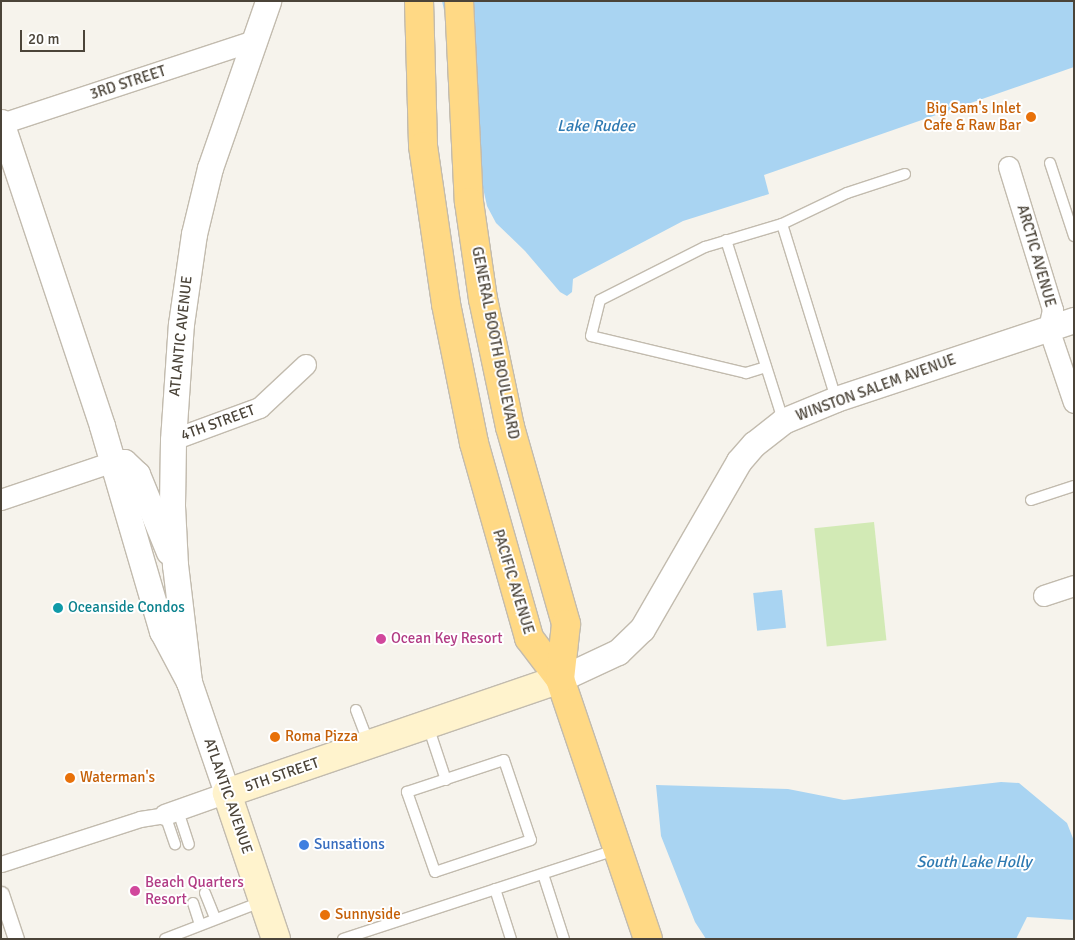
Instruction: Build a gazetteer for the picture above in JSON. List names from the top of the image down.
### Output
{
  "streets": {
    "highway": ["GENERAL BOOTH BOULEVARD", "PACIFIC AVENUE"],
    "main road": ["ATLANTIC AVENUE", "5TH STREET"],
    "street": [
      "3RD STREET",
      "ARCTIC AVENUE",
      "WINSTON SALEM AVENUE",
      "4TH STREET"
    ]
  },
  "crossings": [
    ["3RD STREET", "ATLANTIC AVENUE"],
    ["ARCTIC AVENUE", "WINSTON SALEM AVENUE"],
    ["ATLANTIC AVENUE", "4TH STREET"],
    ["ATLANTIC AVENUE", "5TH STREET"],
    ["GENERAL BOOTH BOULEVARD", "WINSTON SALEM AVENUE"],
    ["GENERAL BOOTH BOULEVARD", "PACIFIC AVENUE"],
    ["GENERAL BOOTH BOULEVARD", "5TH STREET"],
    ["WINSTON SALEM AVENUE", "PACIFIC AVENUE"],
    ["WINSTON SALEM AVENUE", "5TH STREET"],
    ["PACIFIC AVENUE", "5TH STREET"]
  ],
  "water": ["Lake Rudee", "South Lake Holly"],
  "places": [
    "Big Sam's Inlet Cafe & Raw Bar",
    "Oceanside Condos",
    "Ocean Key Resort",
    "Roma Pizza",
    "Waterman's",
    "Sunsations",
    "Beach Quarters Resort",
    "Sunnyside"
  ],
  "scale_bar": "20 m"
}
